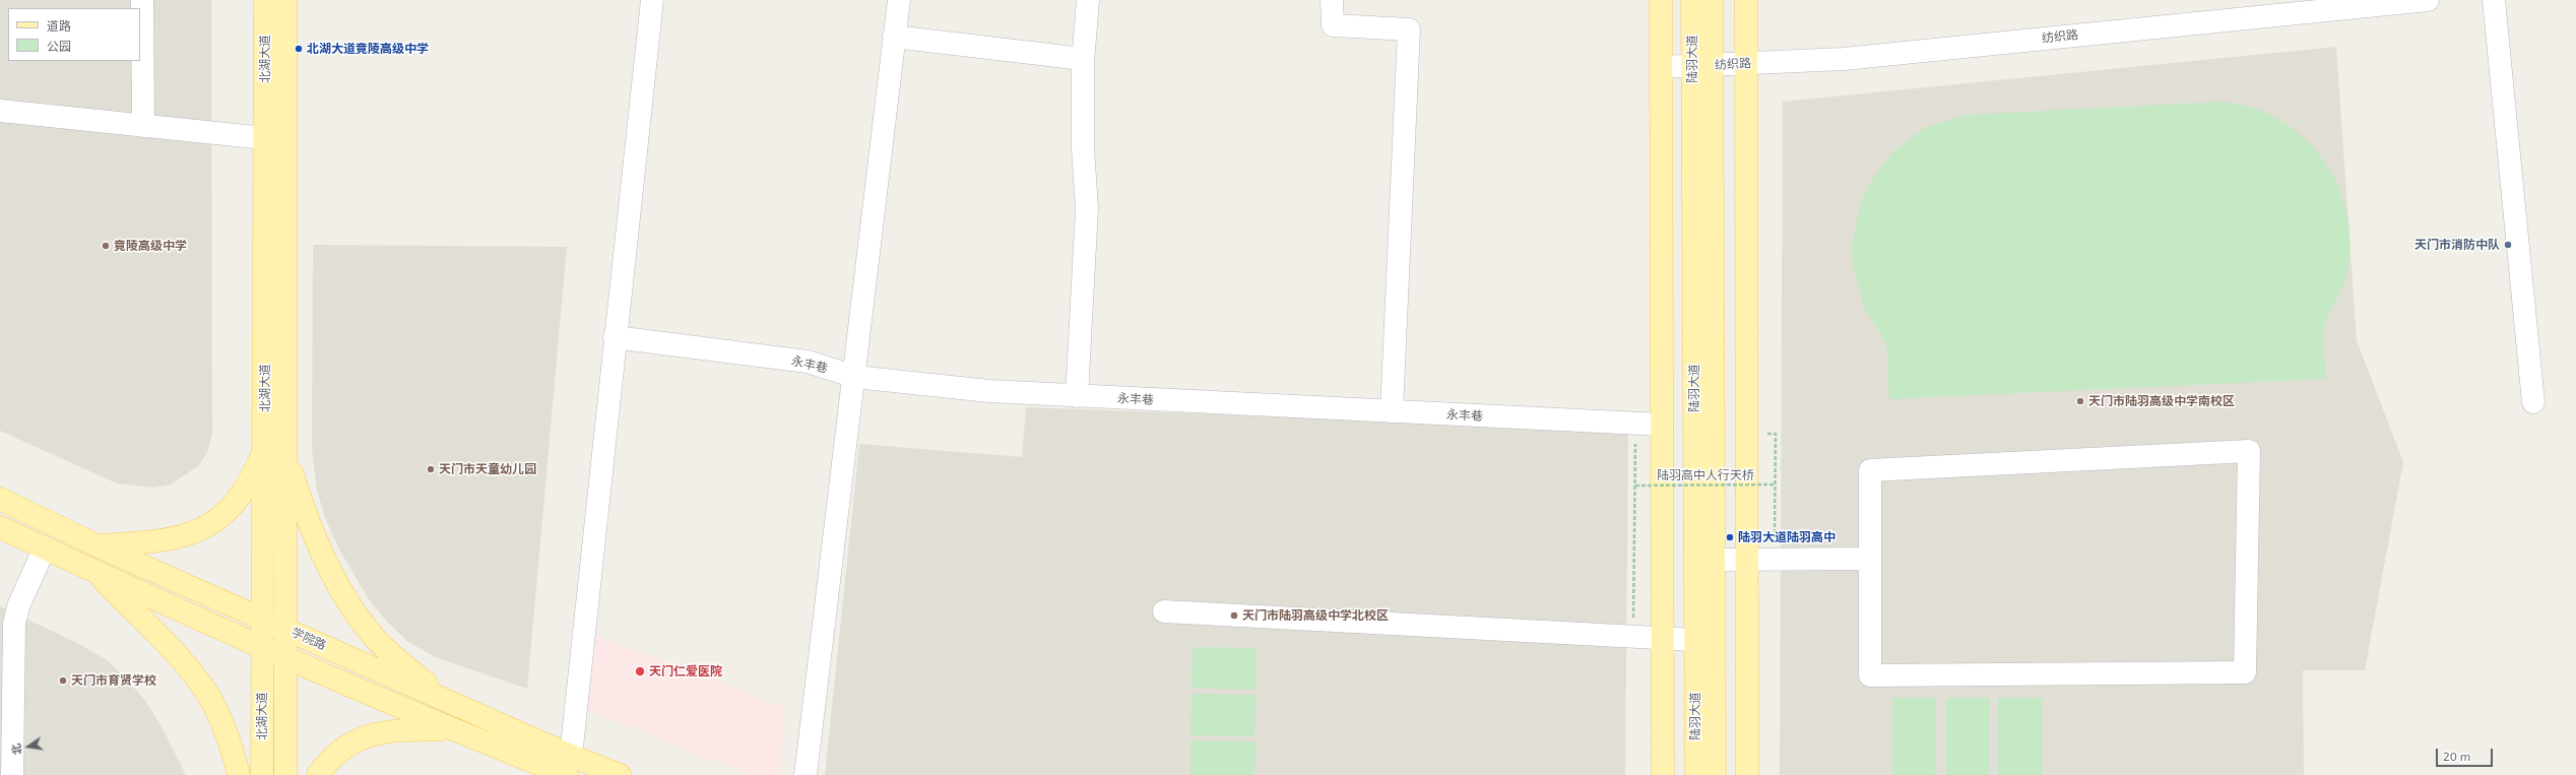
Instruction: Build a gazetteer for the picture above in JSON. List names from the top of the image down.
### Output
{
  "streets": {
    "main road": ["北湖大道", "陆羽大道", "学院路"],
    "street": ["纺织路", "永丰巷"],
    "path": ["陆羽高中人行天桥"]
  },
  "crossings": [
    ["纺织路", "陆羽大道"],
    ["北湖大道", "学院路"]
  ],
  "places": [
    "北湖大道竟陵高级中学",
    "天门市消防中队",
    "竟陵高级中学",
    "天门市陆羽高级中学南校区",
    "天门市天童幼儿园",
    "陆羽大道陆羽高中",
    "天门市陆羽高级中学北校区",
    "天门仁爱医院",
    "天门市育贤学校"
  ],
  "legend": ["道路", "公园"],
  "scale_bar": "20 m",
  "north": "left"
}
